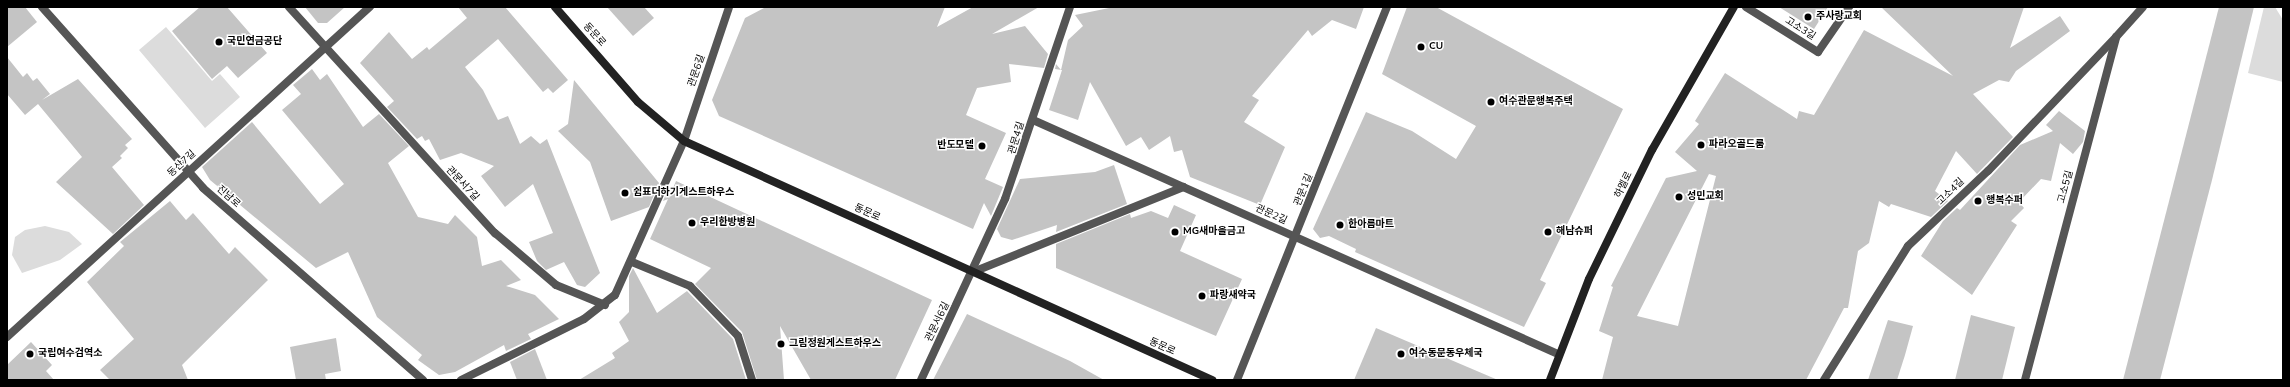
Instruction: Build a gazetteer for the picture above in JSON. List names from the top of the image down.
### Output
{
  "streets": {
    "street": [
      "고소3길",
      "동문로",
      "관문6길",
      "관문4길",
      "동산7길",
      "관문서7길",
      "하멜로",
      "고소5길",
      "관문1길",
      "고소4길",
      "진남로",
      "관문2길",
      "관문서6길"
    ]
  },
  "crossings": [
    ["동문로", "관문6길"],
    ["동문로", "관문4길"],
    ["동문로", "관문서6길"],
    ["관문4길", "관문2길"],
    ["관문4길", "관문서6길"],
    ["동산7길", "관문서7길"],
    ["동산7길", "진남로"],
    ["하멜로", "관문2길"],
    ["고소5길", "고소4길"],
    ["관문1길", "관문2길"]
  ],
  "places": [
    "주사랑교회",
    "국민연금공단",
    "CU",
    "여수관문행복주택",
    "파라오골드룸",
    "반도모텔",
    "쉼표더하기게스트하우스",
    "성민교회",
    "행복수퍼",
    "우리한방병원",
    "한아름마트",
    "MG새마을금고",
    "해남슈퍼",
    "파랑새약국",
    "그림정원게스트하우스",
    "국립여수검역소",
    "여수동문동우체국"
  ]
}
